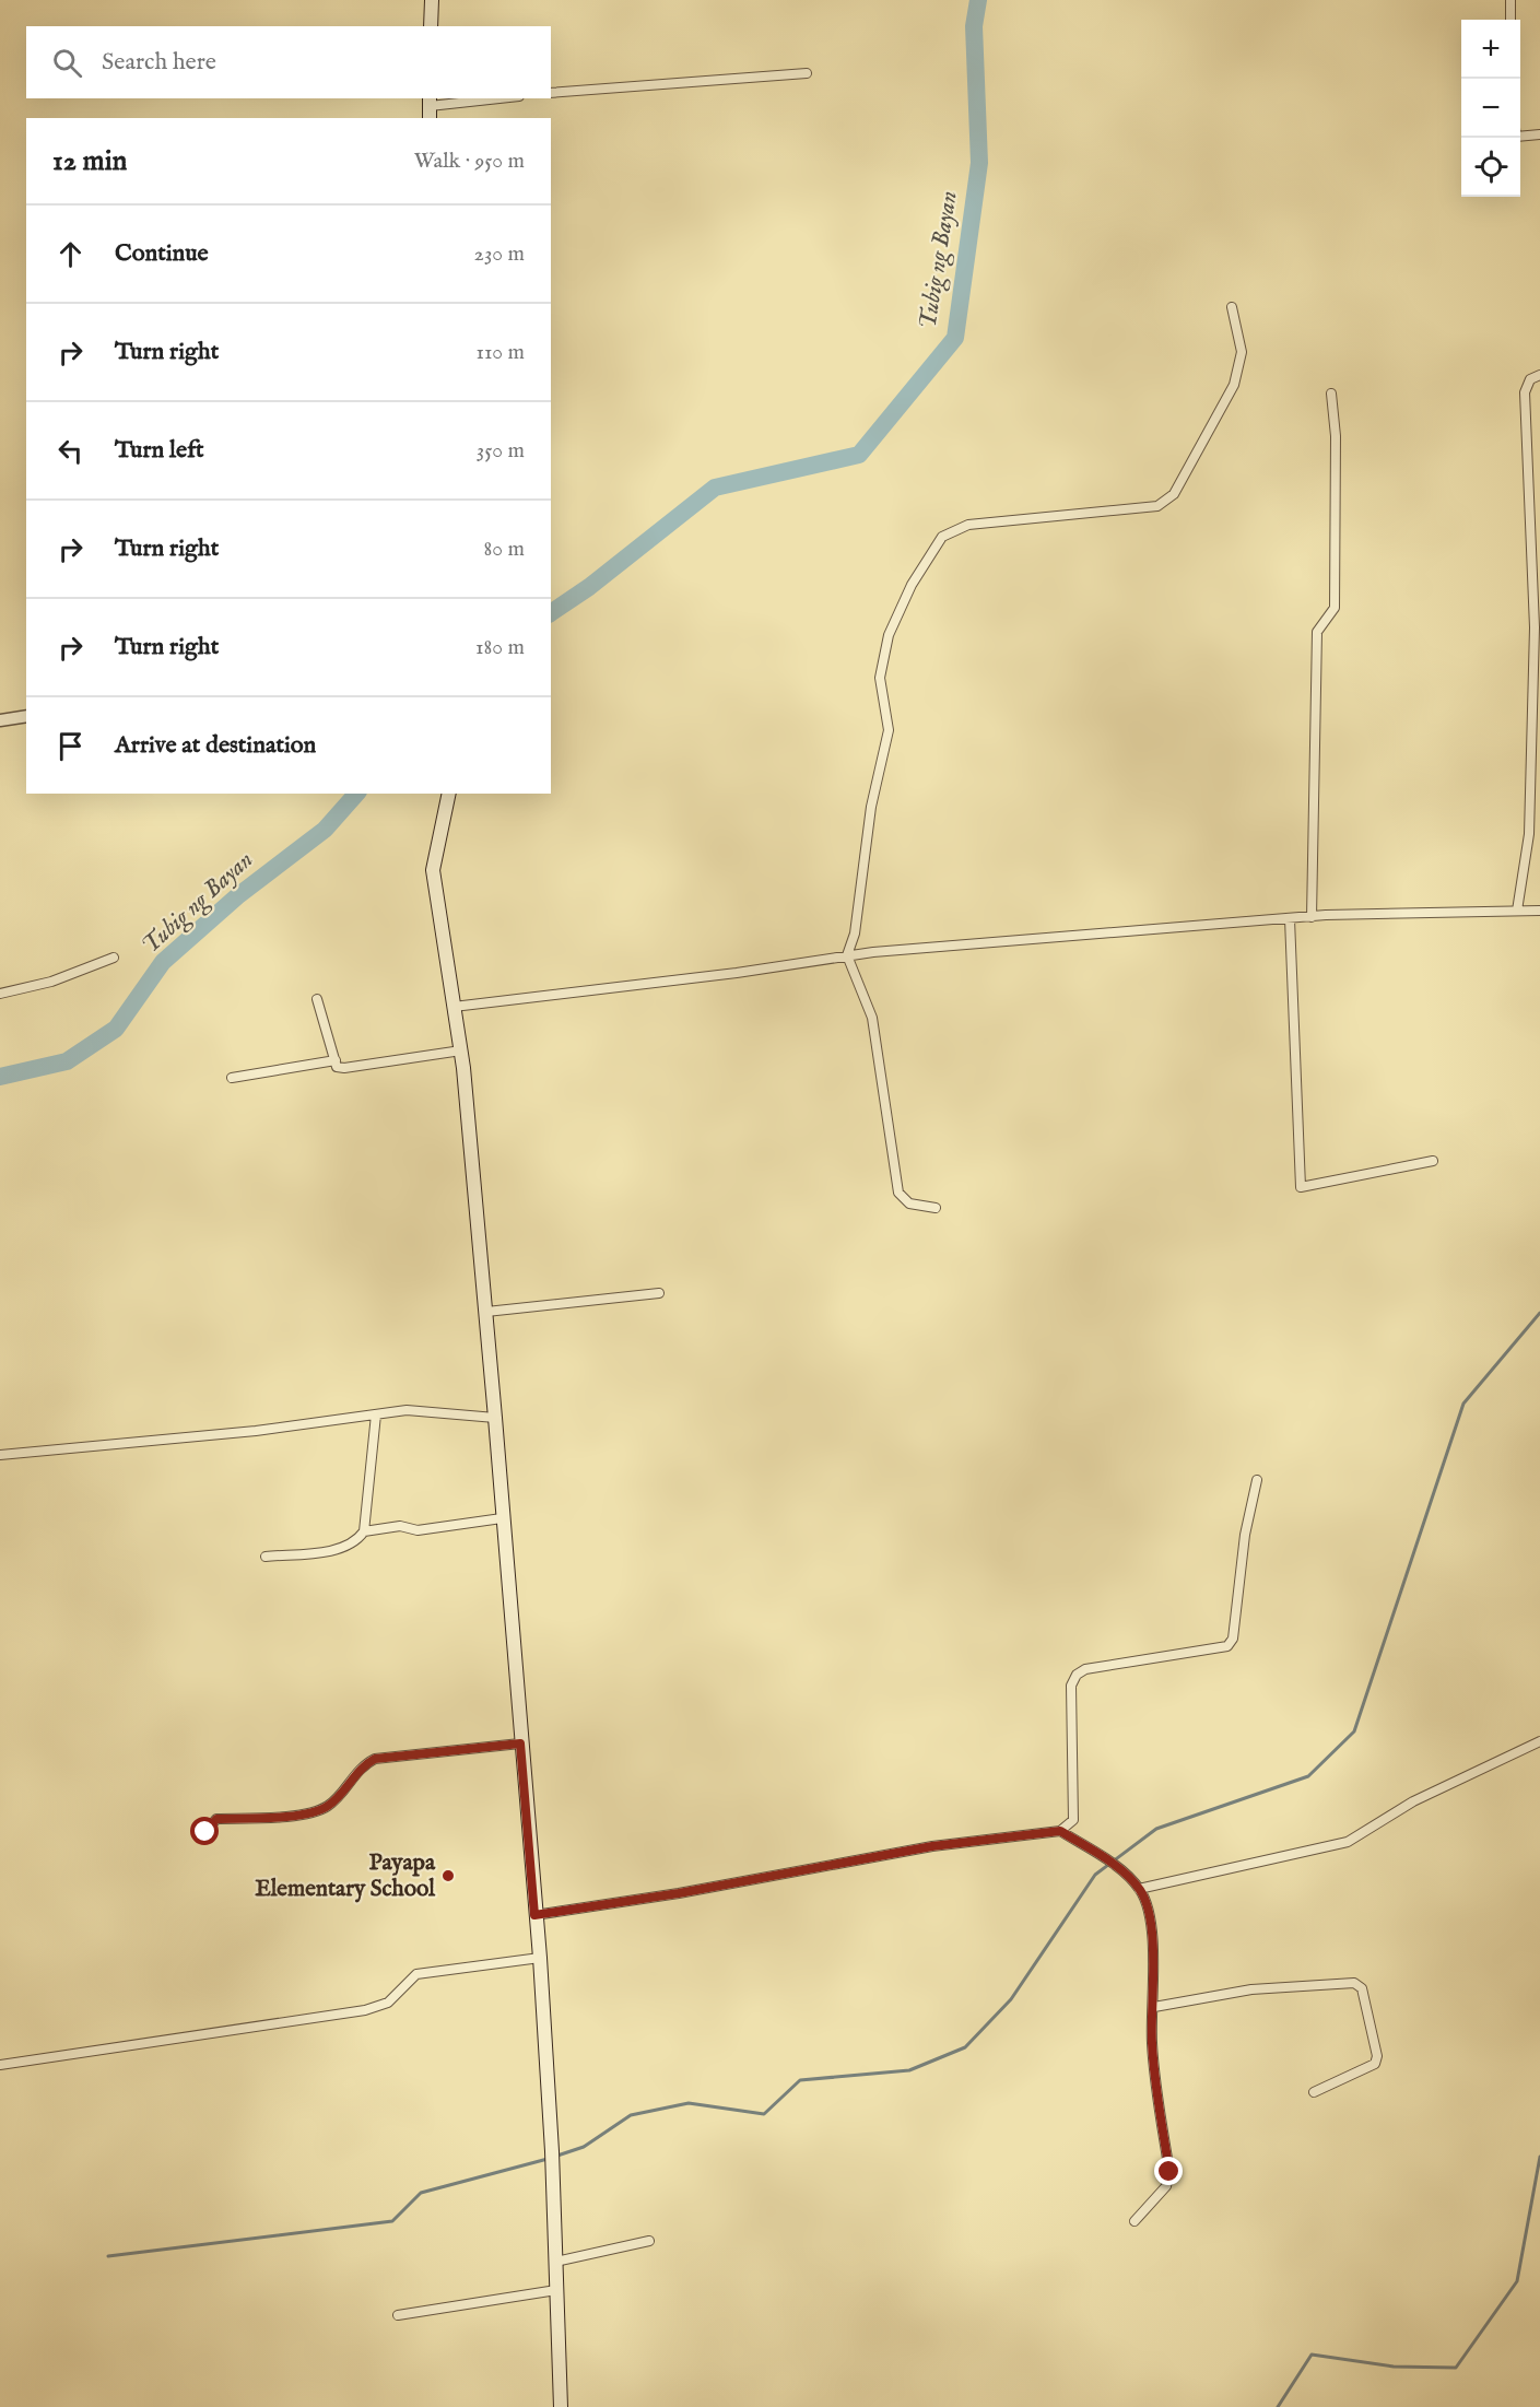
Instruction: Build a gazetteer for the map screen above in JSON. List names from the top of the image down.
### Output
{
  "water": ["Tubig ng Bayan"],
  "places": ["Payapa Elementary School"],
  "page": {
    "map_buttons": ["+", "−"],
    "search": "Search here",
    "heading": ["12 min", "Walk · 950 m"],
    "list": [
      ["Continue", "230 m"],
      ["Turn right", "110 m"],
      ["Turn left", "350 m"],
      ["Turn right", "80 m"],
      ["Turn right", "180 m"],
      "Arrive at destination"
    ]
  }
}
